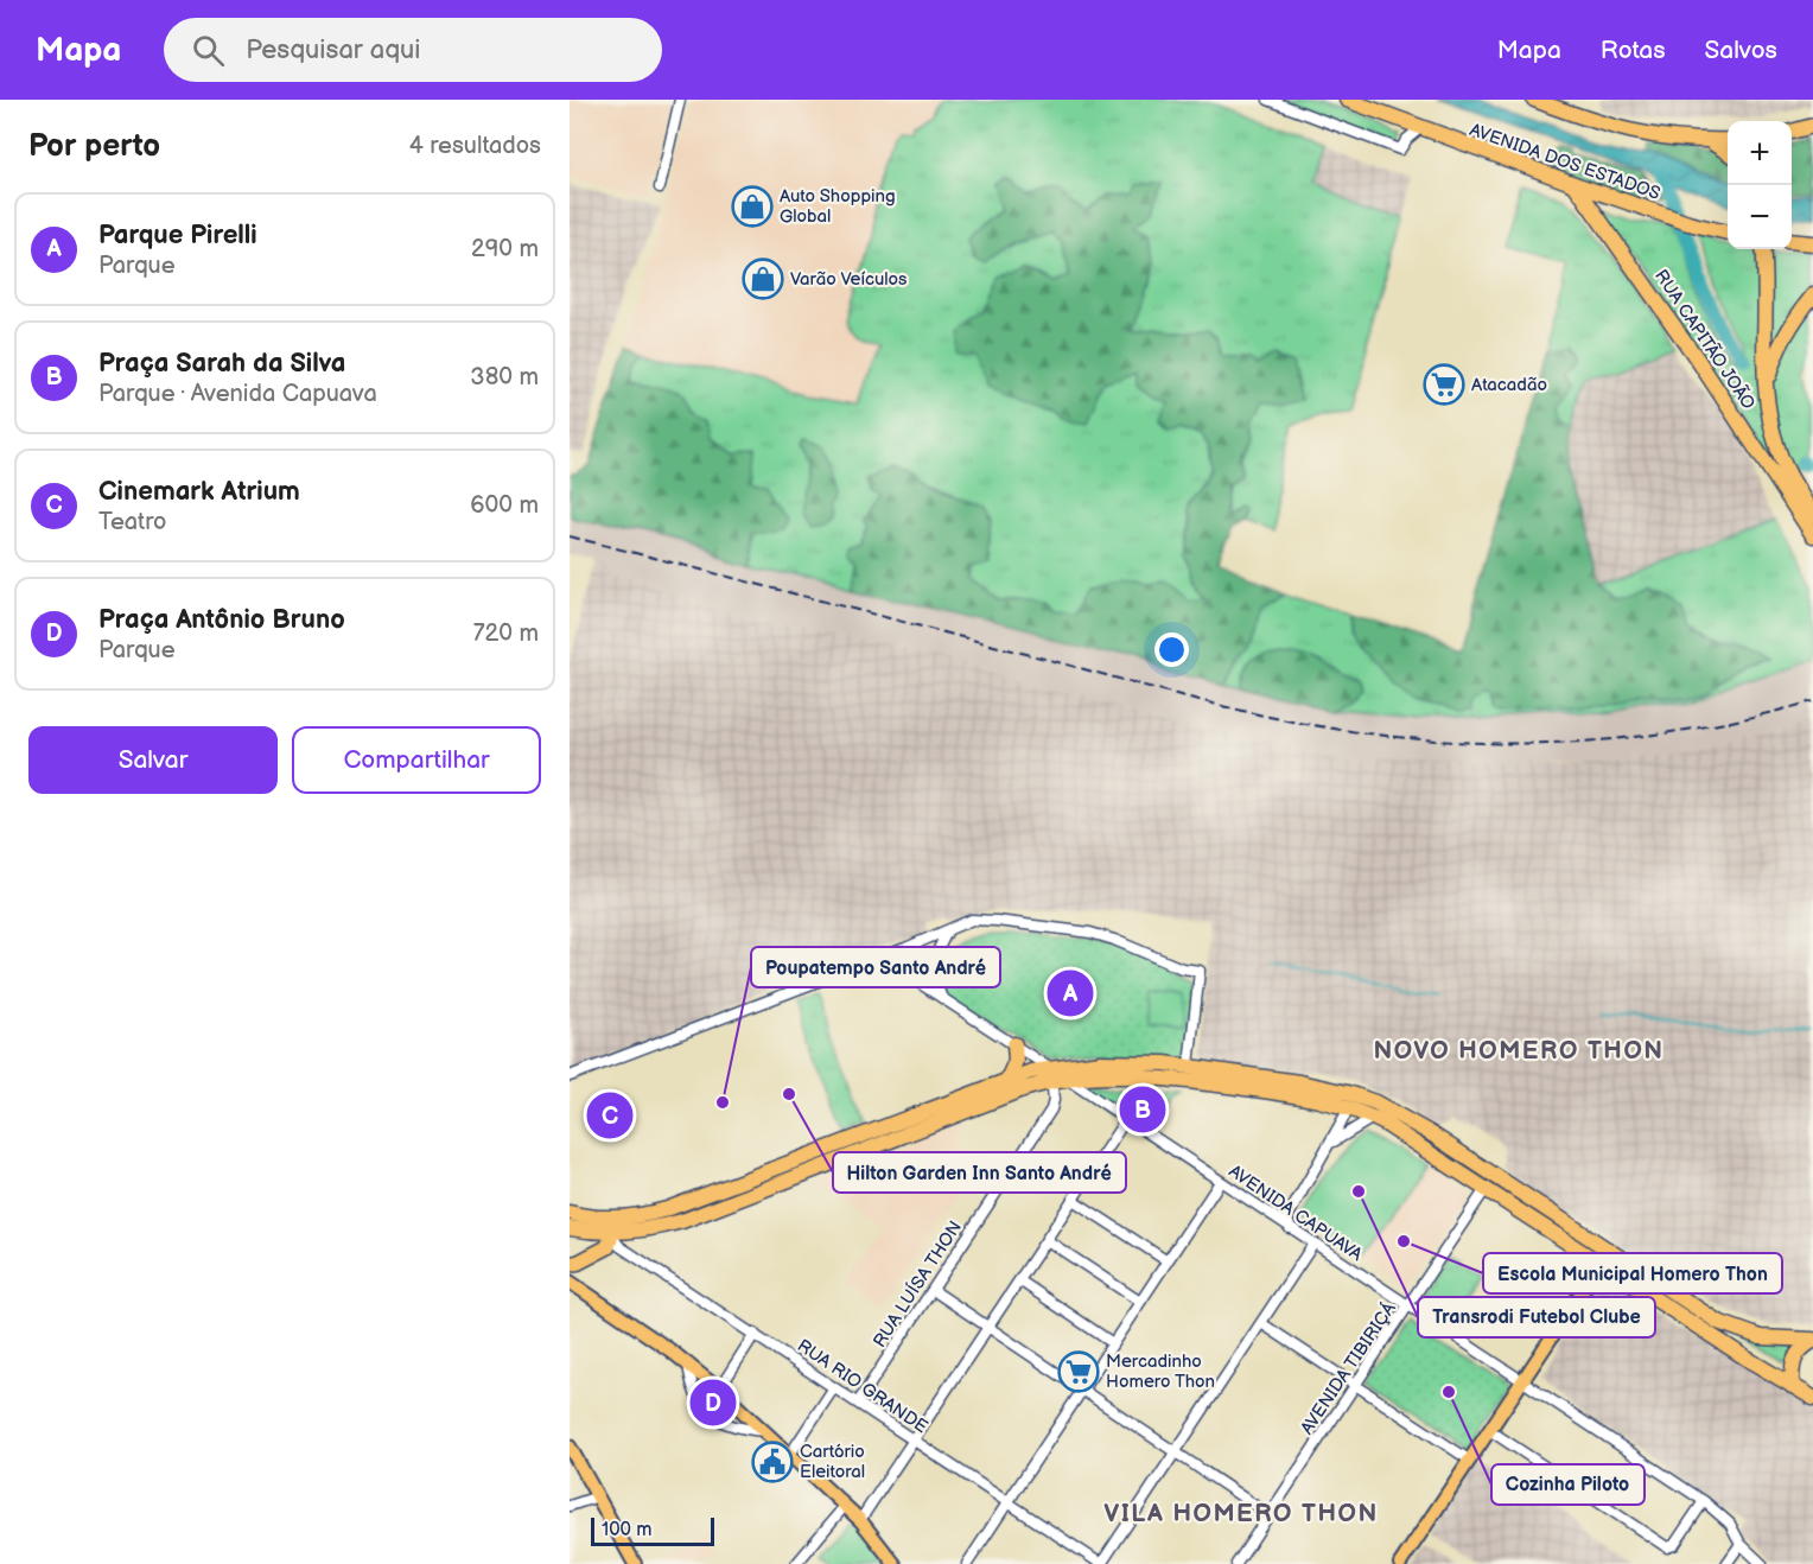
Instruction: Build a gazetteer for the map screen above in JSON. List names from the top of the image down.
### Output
{
  "streets": {
    "highway": ["AVENIDA DOS ESTADOS", "RUA CAPITÃO JOÃO"],
    "street": [
      "AVENIDA CAPUAVA",
      "RUA LUÍSA THON",
      "AVENIDA TIBIRIÇÁ",
      "RUA RIO GRANDE"
    ]
  },
  "crossings": [
    ["AVENIDA DOS ESTADOS", "RUA CAPITÃO JOÃO"],
    ["AVENIDA CAPUAVA", "RUA LUÍSA THON"],
    ["AVENIDA CAPUAVA", "AVENIDA TIBIRIÇÁ"],
    ["RUA LUÍSA THON", "RUA RIO GRANDE"]
  ],
  "districts": ["NOVO HOMERO THON", "VILA HOMERO THON"],
  "places": {
    "shop": ["Auto Shopping Global", "Varão Veículos"],
    "supermarket": ["Atacadão", "Mercadinho Homero Thon"],
    "other": [
      "Hilton Garden Inn Santo André",
      "Poupatempo Santo André",
      "Transrodi Futebol Clube",
      "Escola Municipal Homero Thon",
      "Cozinha Piloto"
    ],
    "public building": ["Cartório Eleitoral"]
  },
  "scale_bar": "100 m",
  "page": {
    "header": "Mapa",
    "search": "Pesquisar aqui",
    "nav": ["Mapa", "Rotas", "Salvos"],
    "heading": ["Por perto", "4 resultados"],
    "map_buttons": ["+", "−"],
    "list": [
      {
        "mark": "A",
        "name": "Parque Pirelli",
        "note": "Parque",
        "value": "290 m"
      },
      {
        "mark": "B",
        "name": "Praça Sarah da Silva",
        "note": "Parque · Avenida Capuava",
        "value": "380 m"
      },
      {
        "mark": "C",
        "name": "Cinemark Atrium",
        "note": "Teatro",
        "value": "600 m"
      },
      {
        "mark": "D",
        "name": "Praça Antônio Bruno",
        "note": "Parque",
        "value": "720 m"
      }
    ],
    "buttons": ["Salvar", "Compartilhar"],
    "pins": [
      "A",
      "B",
      "C",
      "D"
    ],
    "scale": "100 m"
  }
}
